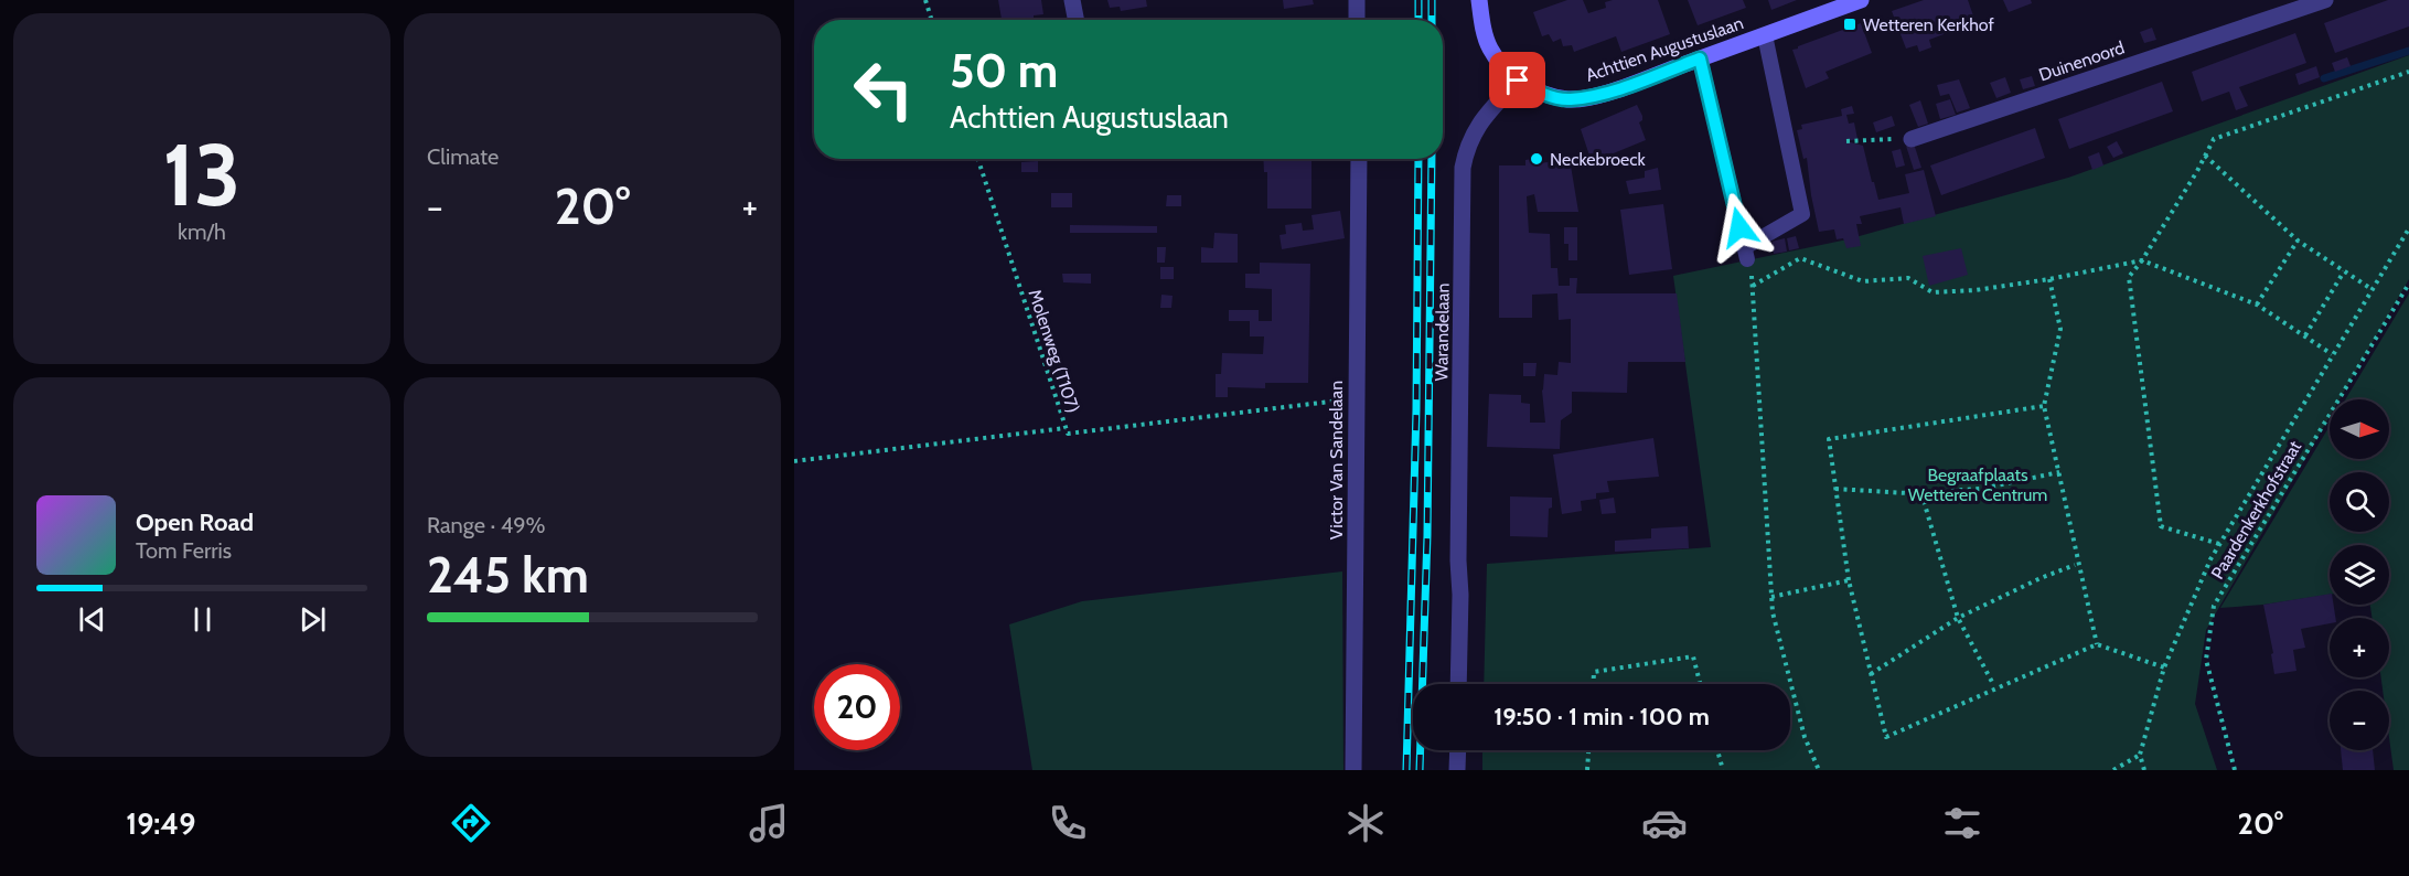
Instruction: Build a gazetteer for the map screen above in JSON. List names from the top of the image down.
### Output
{
  "streets": {
    "main road": ["Achttien Augustuslaan"],
    "street": ["Duinenoord", "Warandelaan", "Victor Van Sandelaan"],
    "path": ["Molenweg (T107)", "Paardenkerkhofstraat"]
  },
  "crossings": [
    ["Achttien Augustuslaan", "Warandelaan"],
    ["Molenweg (T107)", "Victor Van Sandelaan"]
  ],
  "parks": ["Begraafplaats Wetteren Centrum"],
  "places": {
    "transit": ["Wetteren Kerkhof"],
    "other": ["Neckebroeck"]
  },
  "north": "right",
  "page": {
    "tile": [
      ["13", "km/h"],
      "Climate",
      ["Range · 49%", "245 km"]
    ],
    "turn": ["50 m", "Achttien Augustuslaan"],
    "heat": ["−", "20°", "+"],
    "map_buttons": ["+", "−"],
    "song": ["Open Road", "Tom Ferris"],
    "limit": "20",
    "trip": "19:50 · 1 min · 100 m",
    "tabs": ["19:49", "20°"]
  }
}
